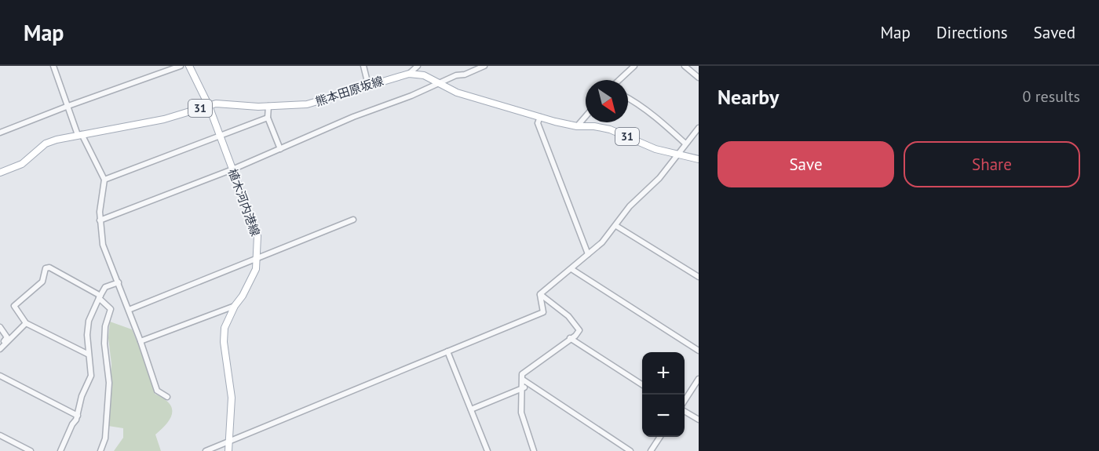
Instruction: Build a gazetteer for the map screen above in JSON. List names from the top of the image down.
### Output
{
  "streets": {
    "main road": ["熊本田原坂線", "31", "植木河内港線"]
  },
  "crossings": [
    ["熊本田原坂線", "植木河内港線"]
  ],
  "north": "bottom right",
  "page": {
    "header": "Map",
    "nav": ["Map", "Directions", "Saved"],
    "heading": ["Nearby", "0 results"],
    "buttons": ["Save", "Share"],
    "map_buttons": ["+", "−"]
  }
}
